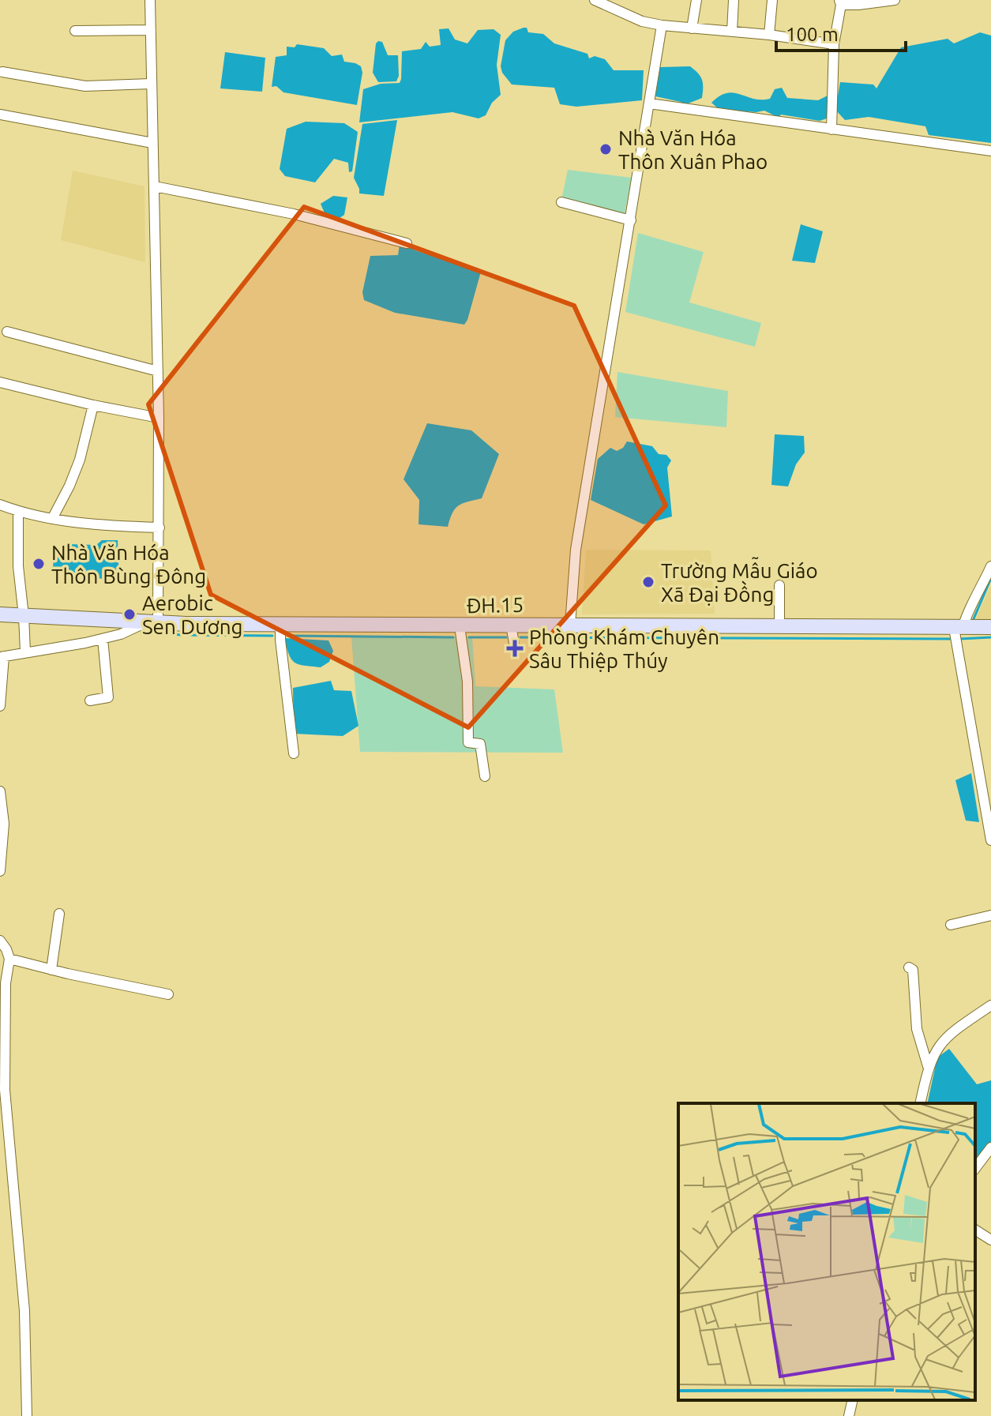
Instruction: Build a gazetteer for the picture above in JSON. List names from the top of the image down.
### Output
{
  "streets": {
    "main road": ["ĐH.15"]
  },
  "places": {
    "other": [
      "Nhà Văn Hóa Thôn Xuân Phao",
      "Nhà Văn Hóa Thôn Bùng Đông",
      "Trường Mẫu Giáo Xã Đại Đồng",
      "Aerobic Sen Dương"
    ],
    "health": ["Phòng Khám Chuyên Sâu Thiệp Thúy"]
  },
  "scale_bar": "100 m"
}
